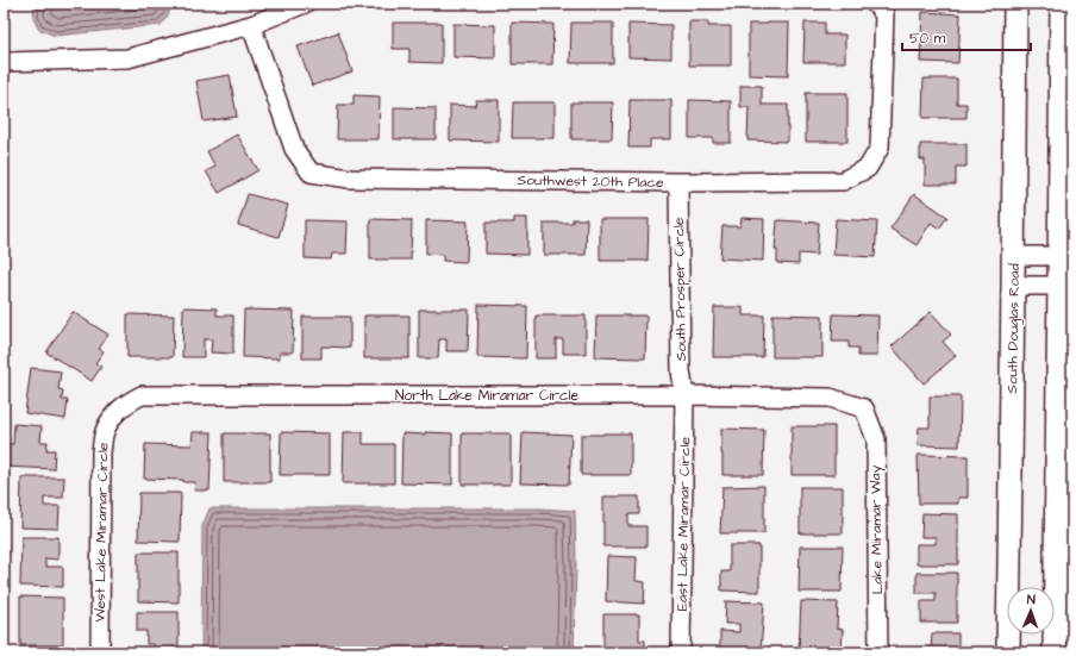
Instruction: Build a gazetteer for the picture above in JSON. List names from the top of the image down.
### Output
{
  "streets": {
    "main road": ["South Douglas Road"],
    "street": [
      "Southwest 20th Place",
      "South Prosper Circle",
      "North Lake Miramar Circle",
      "East Lake Miramar Circle",
      "Lake Miramar Way",
      "West Lake Miramar Circle"
    ]
  },
  "crossings": [
    ["Southwest 20th Place", "South Prosper Circle"],
    ["South Prosper Circle", "North Lake Miramar Circle"],
    ["South Prosper Circle", "East Lake Miramar Circle"],
    ["North Lake Miramar Circle", "East Lake Miramar Circle"],
    ["North Lake Miramar Circle", "Lake Miramar Way"],
    ["North Lake Miramar Circle", "West Lake Miramar Circle"]
  ],
  "scale_bar": "50 m",
  "north": "top"
}
